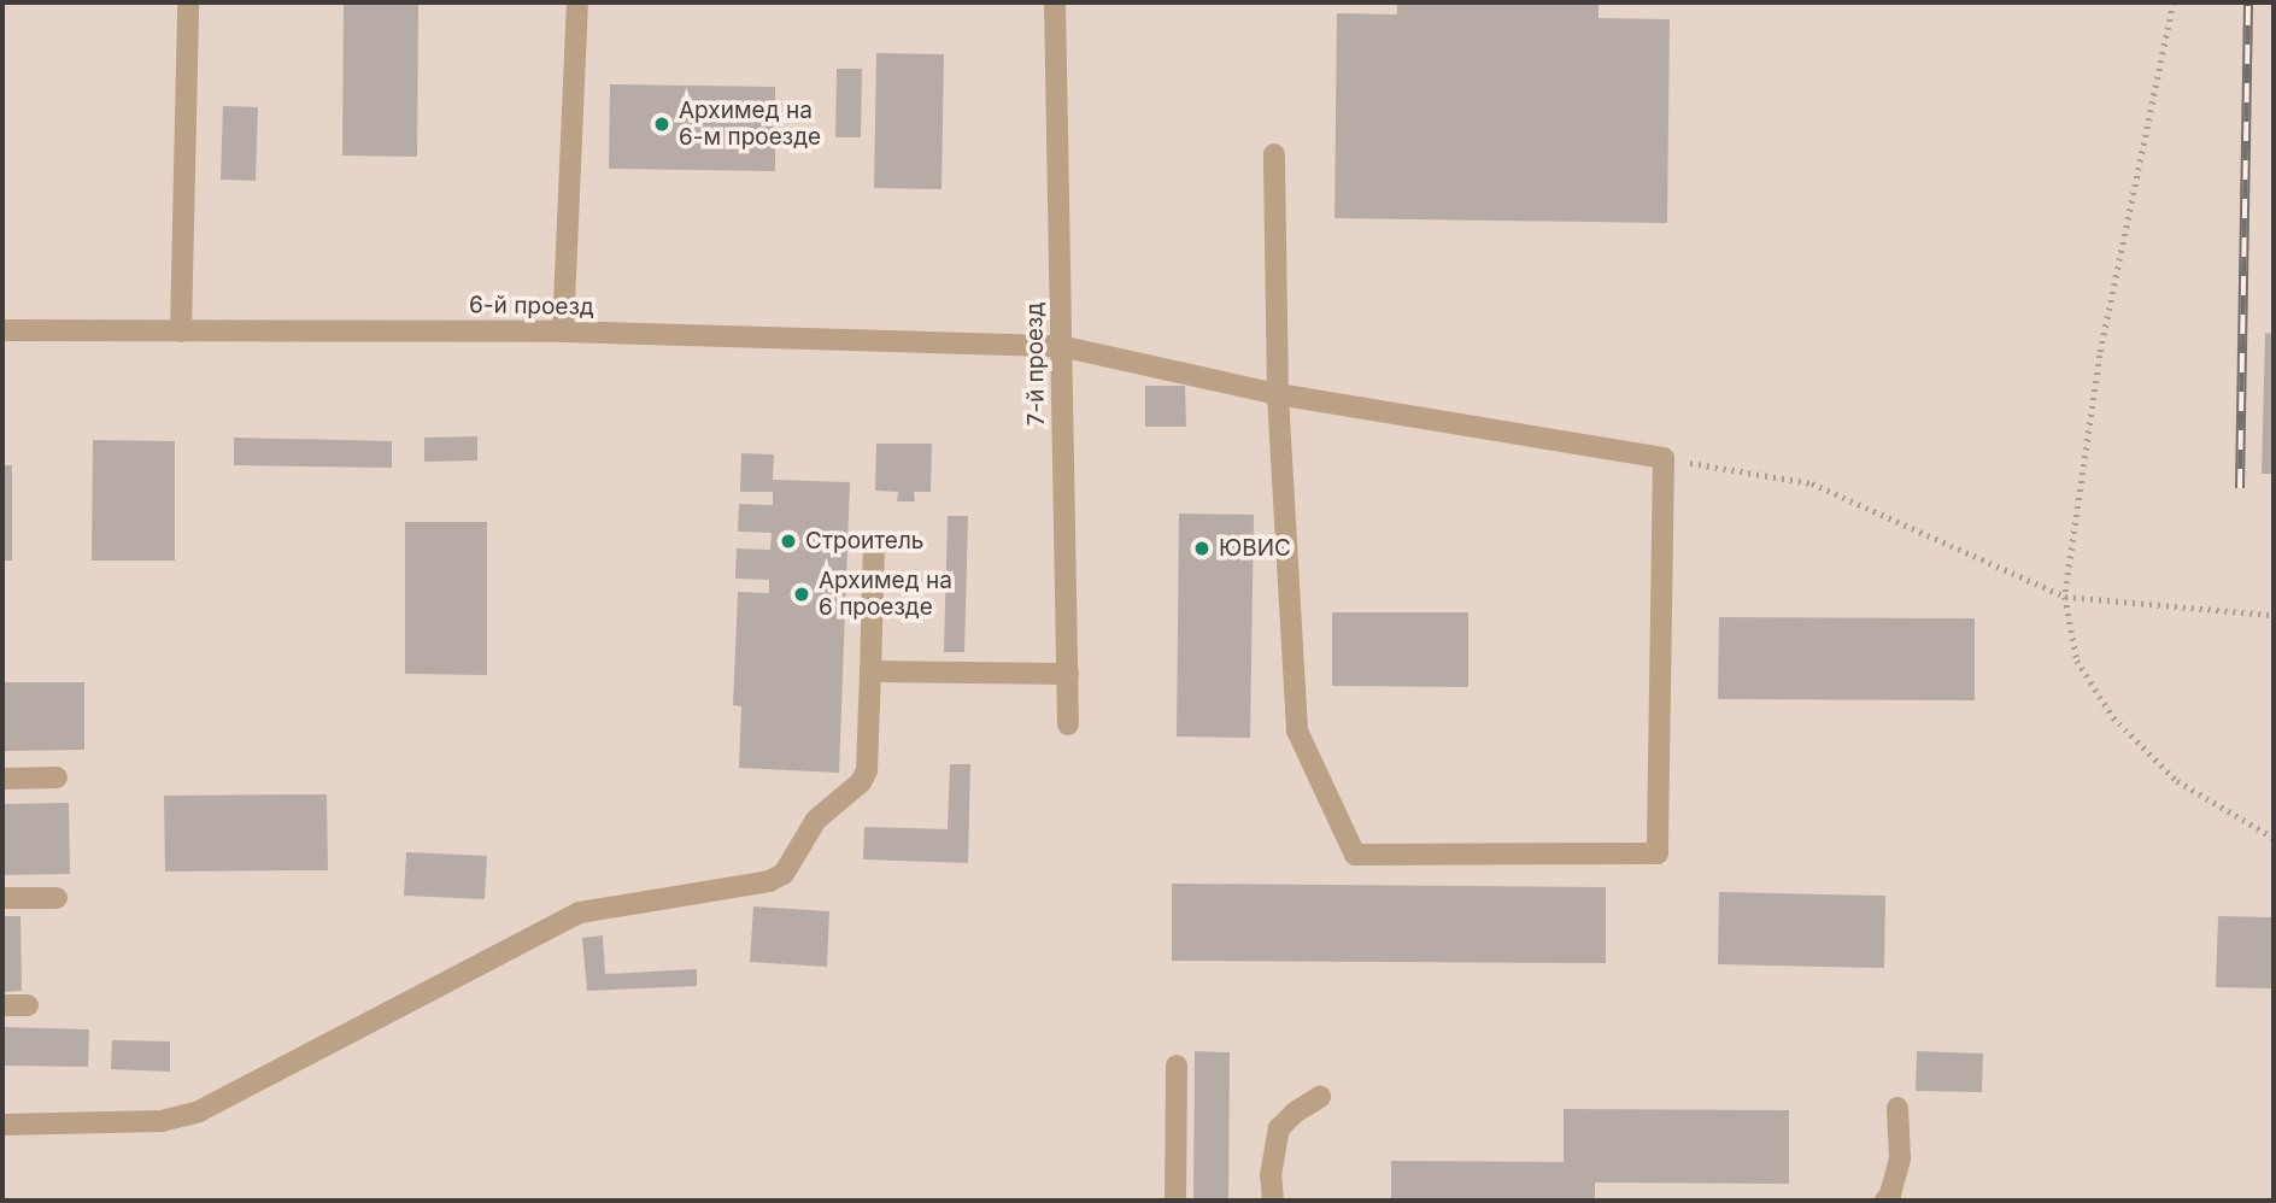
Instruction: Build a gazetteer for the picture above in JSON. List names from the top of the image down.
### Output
{
  "streets": {
    "street": ["6-й проезд", "7-й проезд"]
  },
  "crossings": [
    ["6-й проезд", "7-й проезд"]
  ],
  "places": [
    "Архимед на 6-м проезде",
    "Строитель",
    "ЮВИС",
    "Архимед на 6 проезде"
  ]
}
